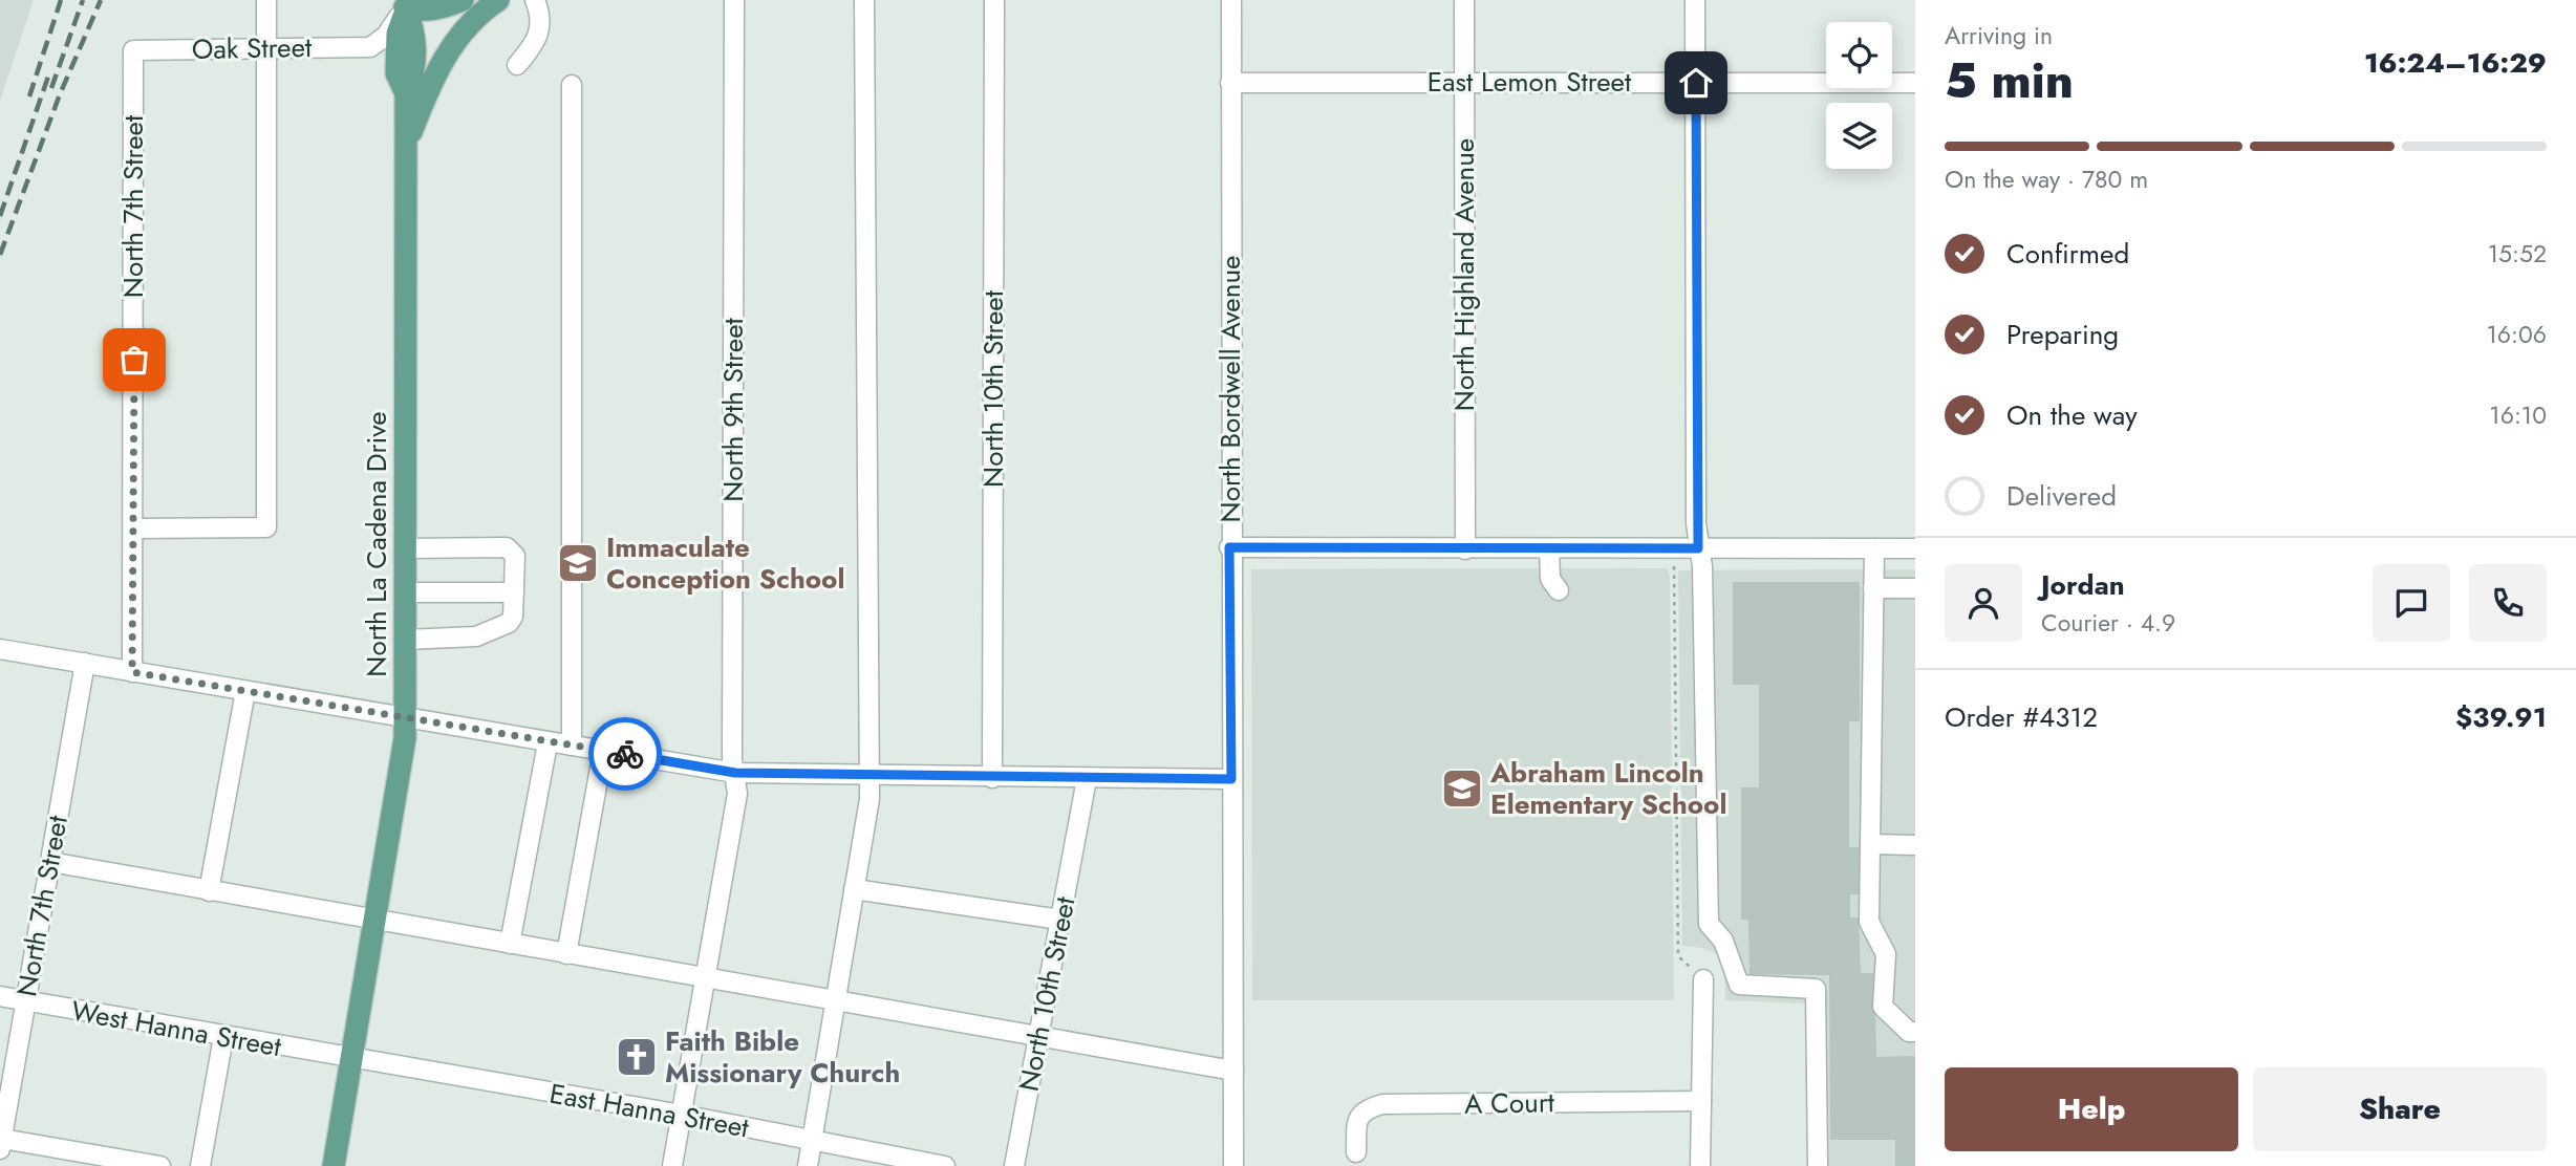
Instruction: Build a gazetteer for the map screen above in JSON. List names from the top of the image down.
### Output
{
  "streets": {
    "main road": ["North La Cadena Drive"],
    "street": [
      "Oak Street",
      "East Lemon Street",
      "North 7th Street",
      "North Highland Avenue",
      "North 10th Street",
      "North Bordwell Avenue",
      "North 9th Street",
      "West Hanna Street",
      "A Court",
      "East Hanna Street"
    ]
  },
  "crossings": [
    ["Oak Street", "North 7th Street"],
    ["East Lemon Street", "North Highland Avenue"],
    ["East Lemon Street", "North Bordwell Avenue"],
    ["North 7th Street", "West Hanna Street"],
    ["North 9th Street", "East Hanna Street"],
    ["North La Cadena Drive", "West Hanna Street"],
    ["North La Cadena Drive", "East Hanna Street"],
    ["West Hanna Street", "East Hanna Street"]
  ],
  "places": {
    "school or university": ["Immaculate Conception School", "Abraham Lincoln Elementary School"],
    "church": ["Faith Bible Missionary Church"]
  },
  "page": {
    "heading": ["5 min", "Arriving in", "16:24–16:29"],
    "panel": [
      "Jordan",
      "Courier · 4.9",
      "Order #4312",
      "$39.91"
    ],
    "bar": "On the way · 780 m",
    "list": [
      ["Confirmed", "15:52"],
      ["Preparing", "16:06"],
      ["On the way", "16:10"],
      "Delivered"
    ],
    "buttons": ["Help", "Share"]
  }
}
